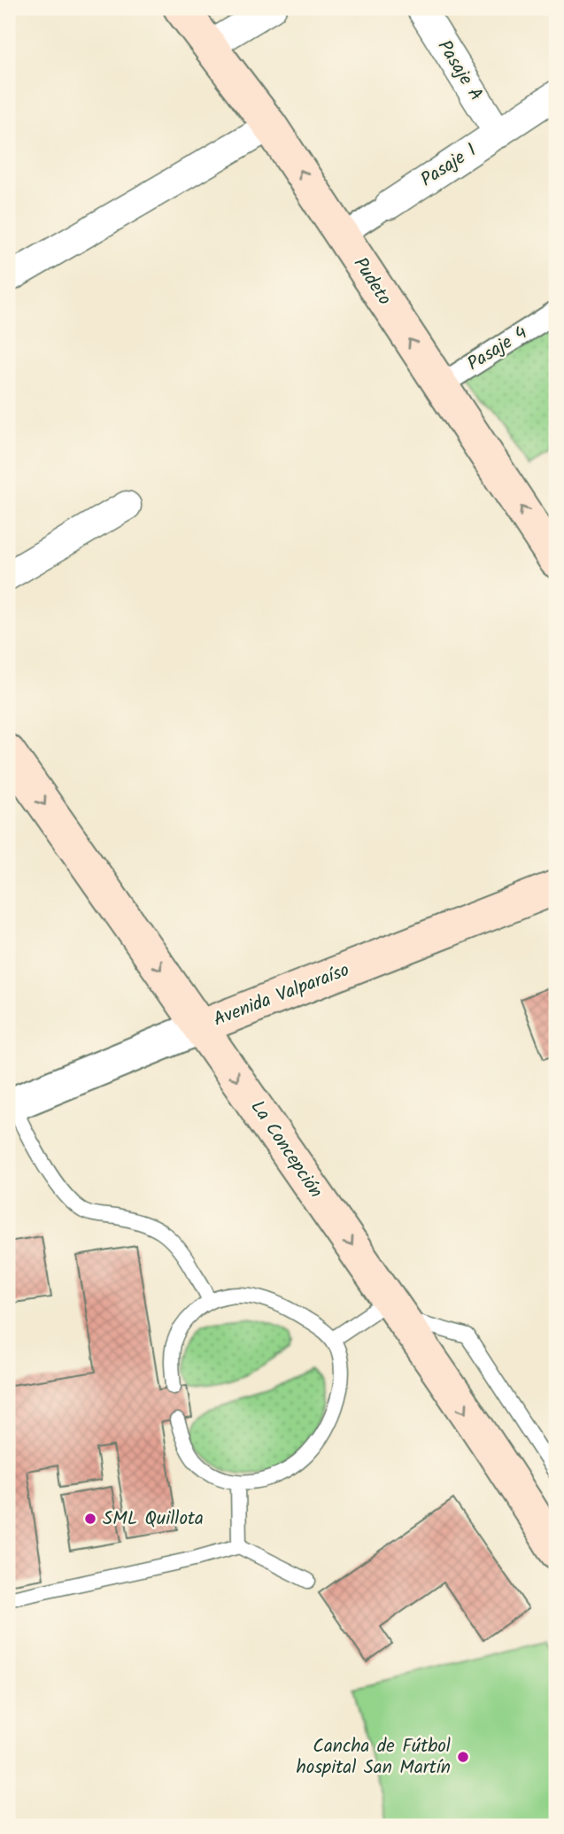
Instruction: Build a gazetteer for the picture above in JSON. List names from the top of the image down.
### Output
{
  "streets": {
    "main road": ["Pudeto", "Avenida Valparaíso", "La Concepción"],
    "street": ["Pasaje A", "Pasaje 1", "Pasaje 4"]
  },
  "crossings": [
    ["Pasaje A", "Pasaje 1"],
    ["Pasaje 1", "Pudeto"],
    ["Pudeto", "Pasaje 4"],
    ["Avenida Valparaíso", "La Concepción"]
  ],
  "one_way": ["Pudeto", "La Concepción"],
  "places": ["SML Quillota", "Cancha de Fútbol hospital San Martín"]
}
